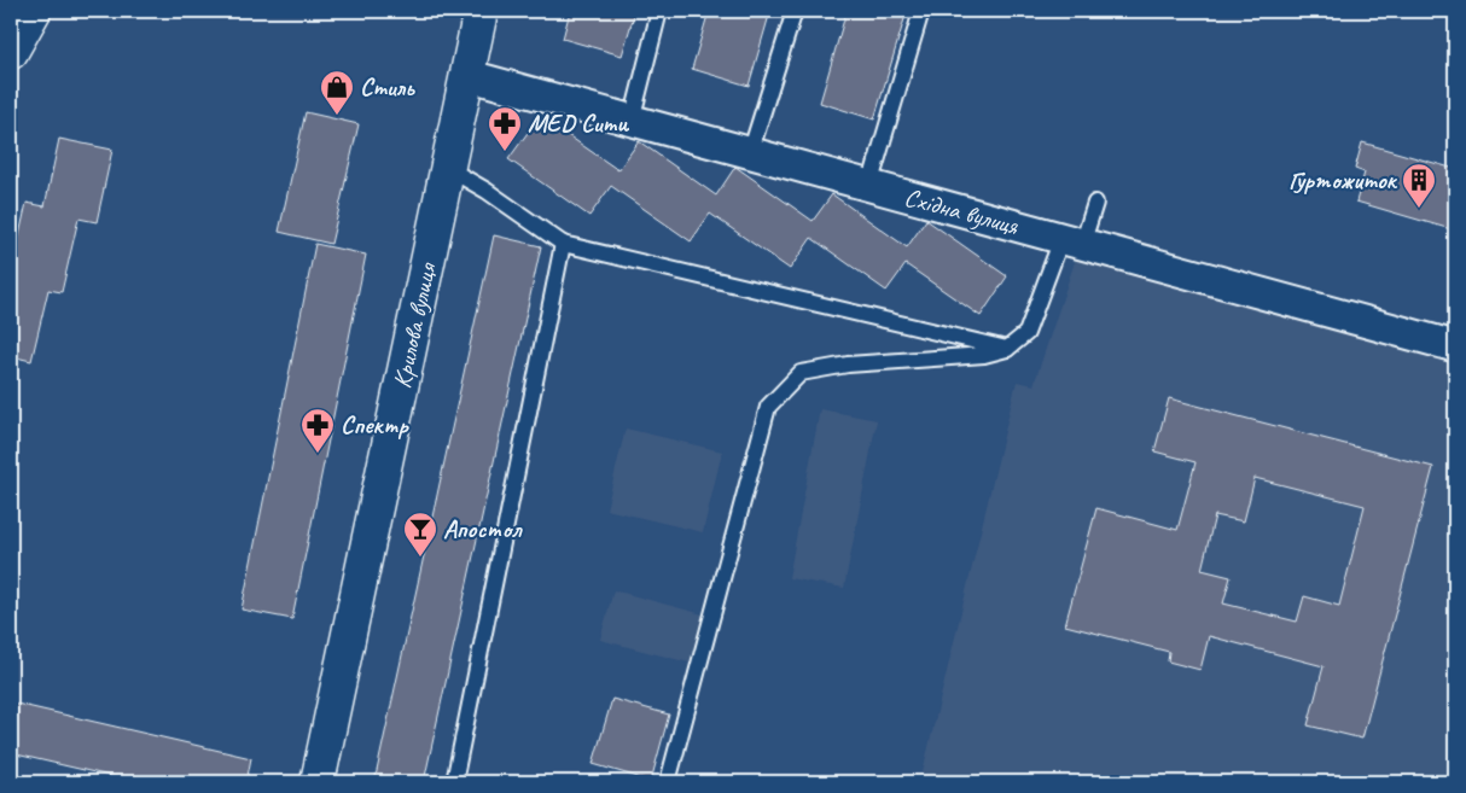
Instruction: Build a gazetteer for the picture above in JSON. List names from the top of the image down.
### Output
{
  "streets": {
    "street": ["Східна вулиця", "Крилова вулиця"]
  },
  "crossings": [
    ["Східна вулиця", "Крилова вулиця"]
  ],
  "places": {
    "shop": ["Стиль"],
    "pharmacy": ["MED Сити", "Спектр"],
    "building": ["Гуртожиток"],
    "bar": ["Апостол"]
  }
}
